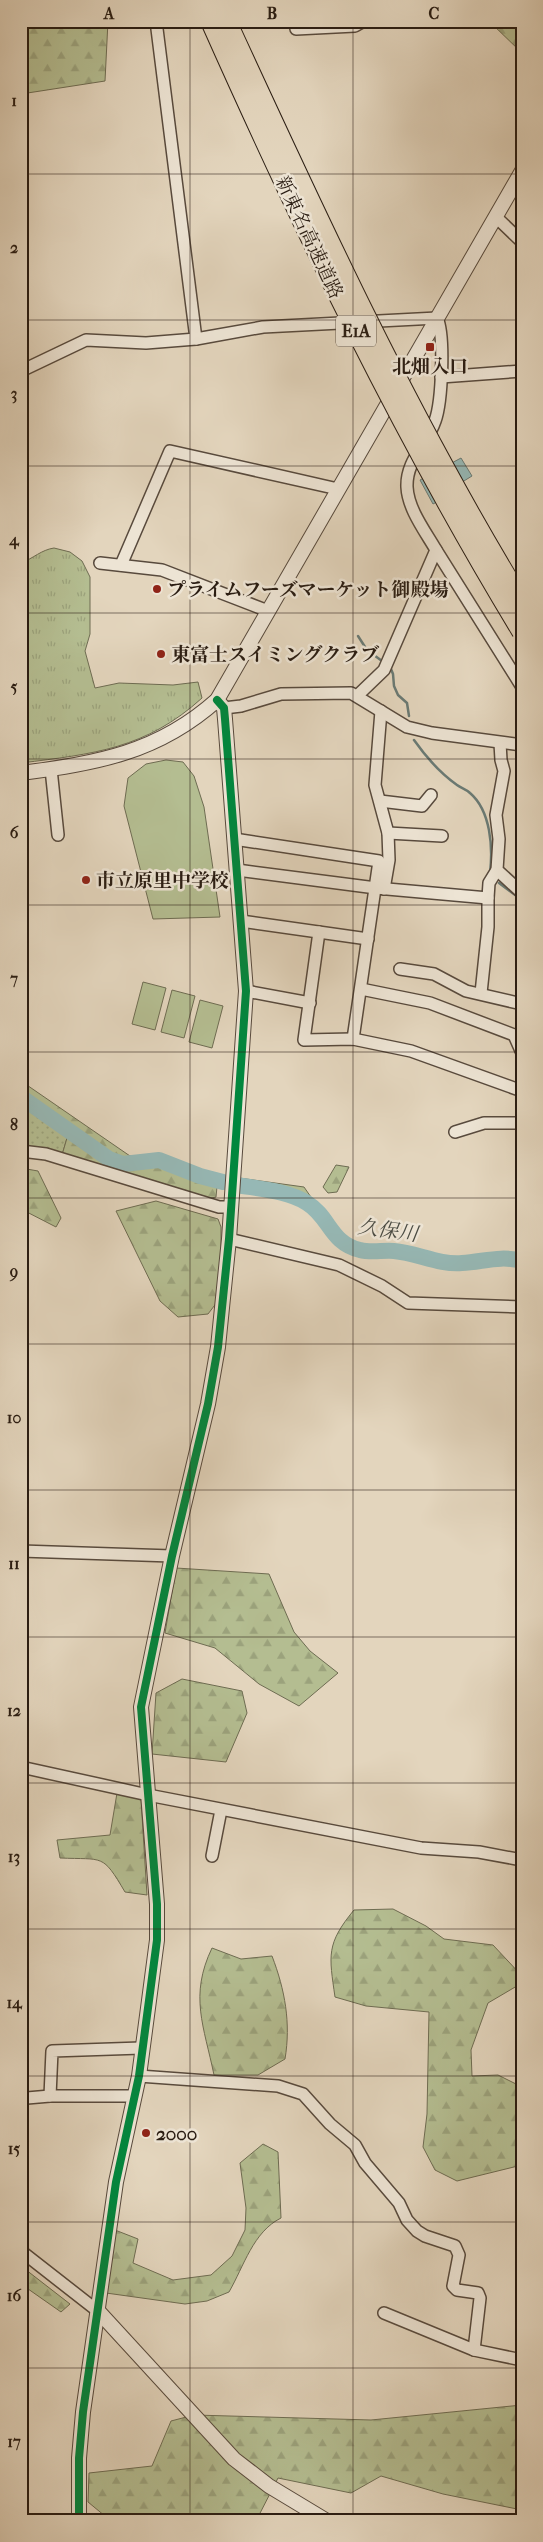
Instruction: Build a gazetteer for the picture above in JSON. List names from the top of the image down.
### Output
{
  "streets": {
    "highway": ["新東名高速道路", "E1A"]
  },
  "water": ["久保川"],
  "places": {
    "transit": ["北畑入口"],
    "other": [
      "プライムフーズマーケット御殿場",
      "東富士スイミングクラブ",
      "市立原里中学校",
      "2000"
    ]
  },
  "grid": {
    "columns": ["A", "B", "C"],
    "rows": [
      "1",
      "2",
      "3",
      "4",
      "5",
      "6",
      "7",
      "8",
      "9",
      "10",
      "11",
      "12",
      "13",
      "14",
      "15",
      "16",
      "17"
    ]
  }
}
